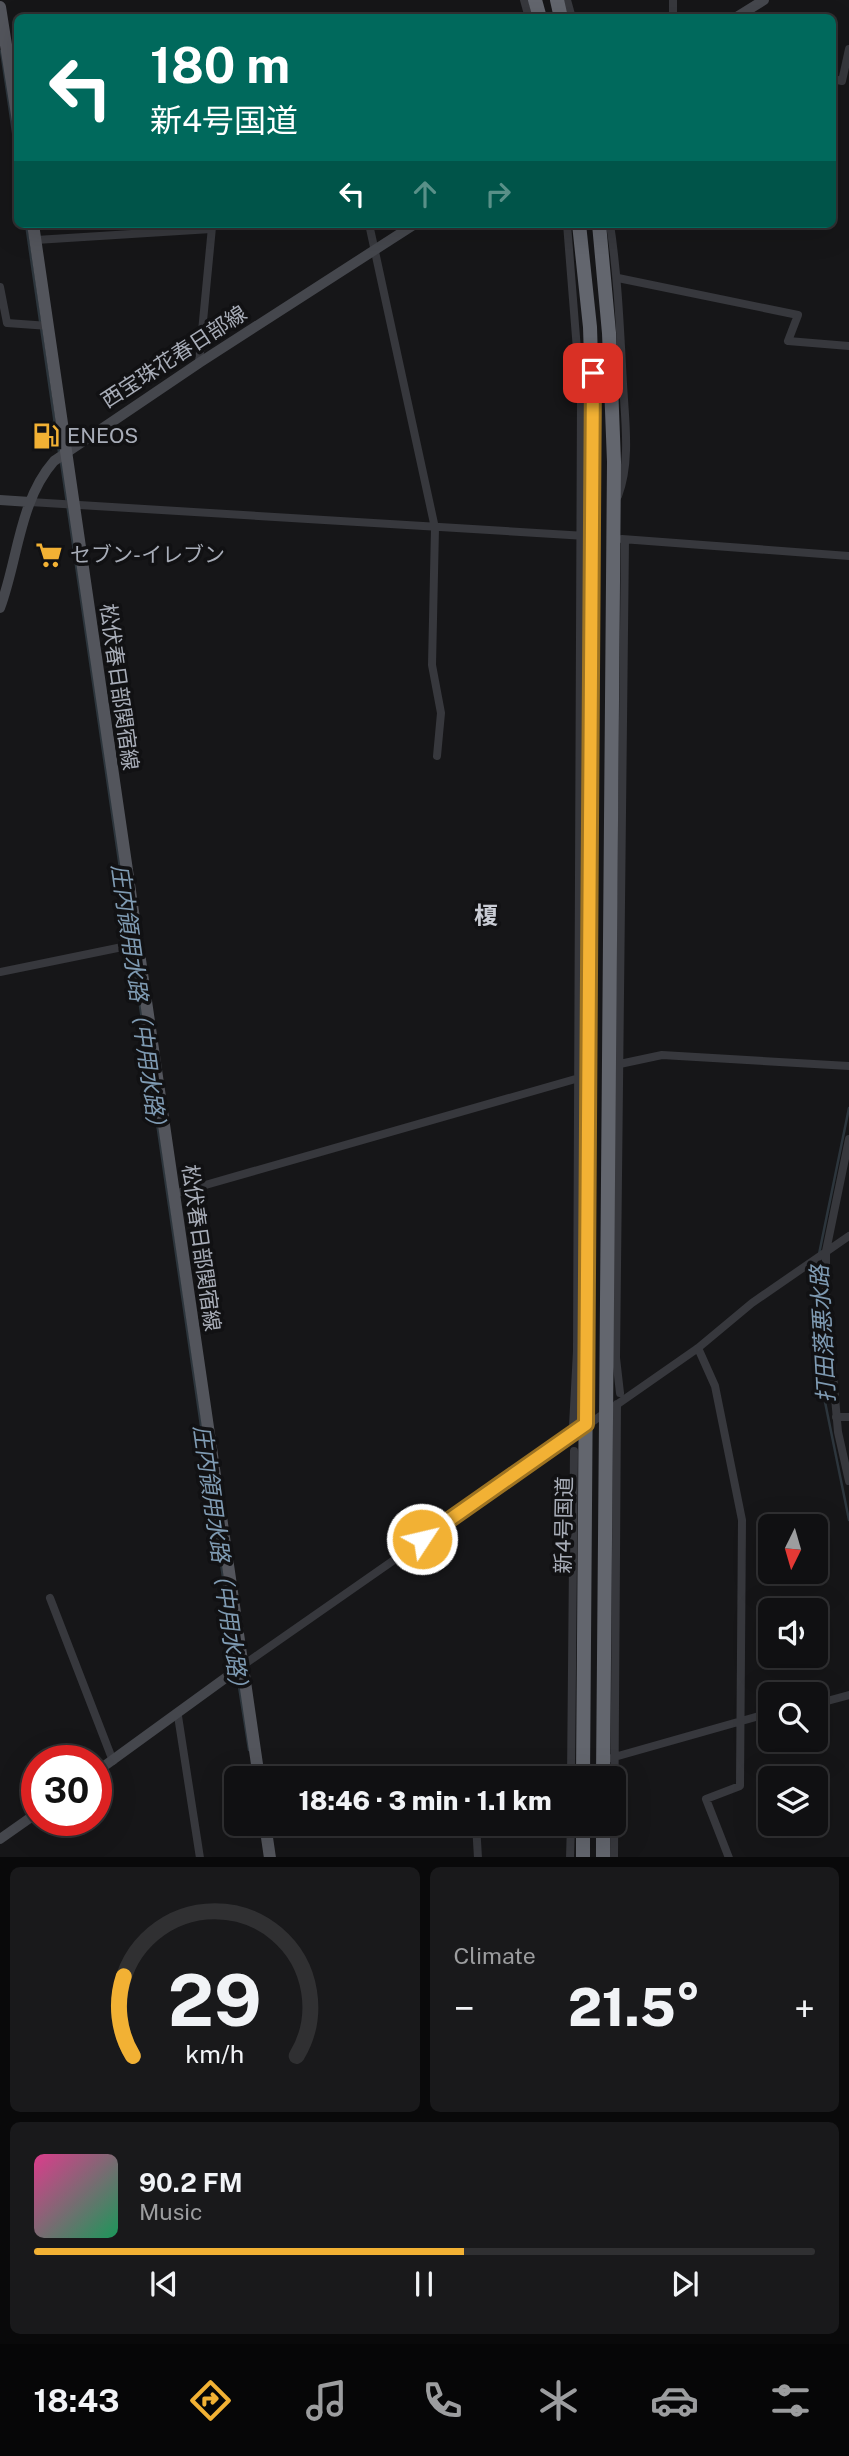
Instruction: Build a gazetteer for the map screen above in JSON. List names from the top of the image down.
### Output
{
  "streets": {
    "highway": ["新4号国道"],
    "main road": ["西宝珠花春日部線", "松伏春日部関宿線"]
  },
  "crossings": [
    ["西宝珠花春日部線", "松伏春日部関宿線"]
  ],
  "districts": ["榎"],
  "water": ["庄内領用水路（中用水路）", "打田落悪水路"],
  "places": {
    "fuel station": ["ENEOS"],
    "supermarket": ["セブン-イレブン"]
  },
  "north": "bottom",
  "page": {
    "turn": ["180 m", "新4号国道"],
    "limit": "30",
    "trip": "18:46 · 3 min · 1.1 km",
    "tile": "Climate",
    "heat": ["−", "21.5°", "+"],
    "song": ["90.2 FM", "Music"],
    "tabs": "18:43",
    "gauge": ["29", "km/h"]
  }
}
